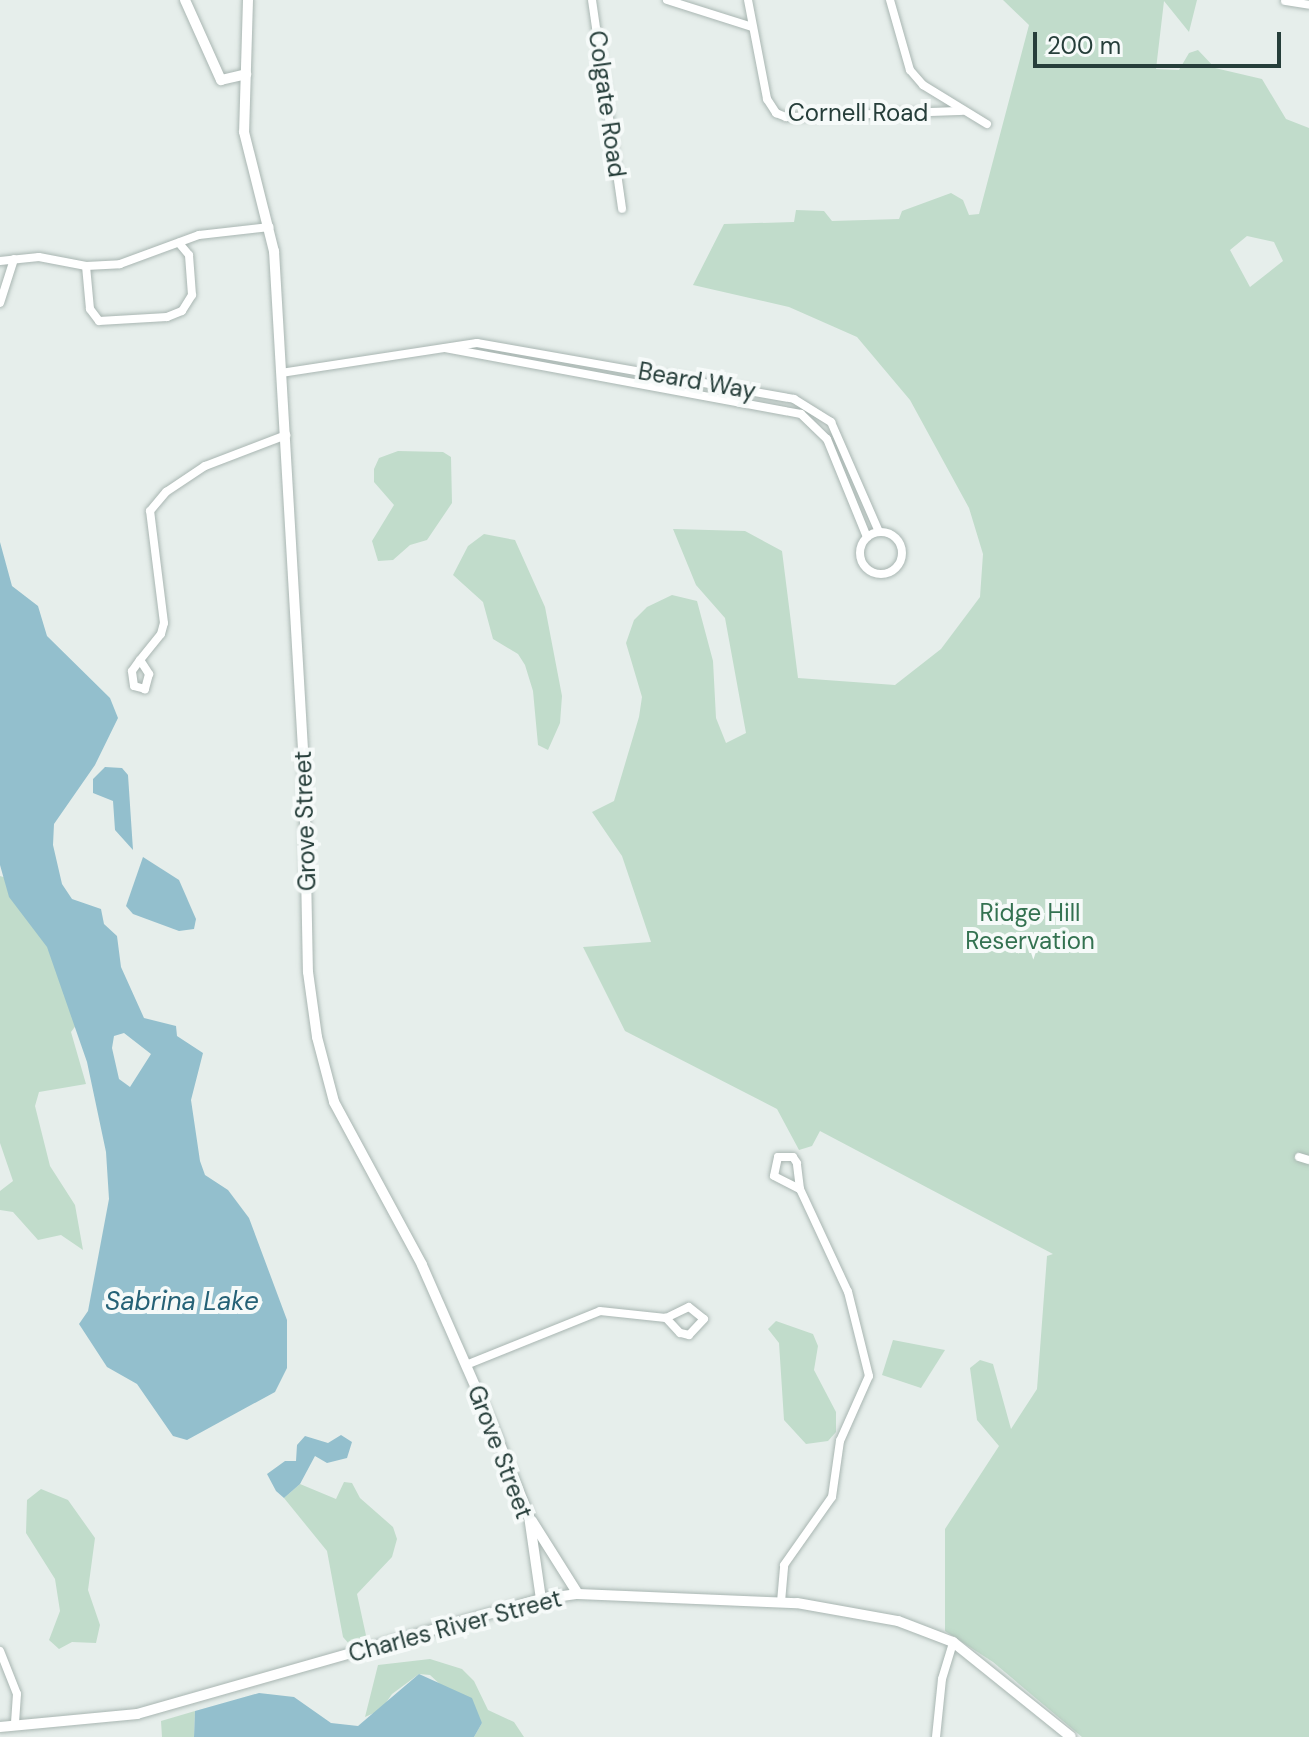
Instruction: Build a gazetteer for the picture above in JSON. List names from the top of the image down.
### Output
{
  "streets": {
    "street": [
      "Colgate Road",
      "Cornell Road",
      "Beard Way",
      "Grove Street",
      "Charles River Street"
    ]
  },
  "crossings": [
    ["Beard Way", "Grove Street"],
    ["Grove Street", "Charles River Street"]
  ],
  "water": ["Sabrina Lake"],
  "parks": ["Ridge Hill Reservation"],
  "scale_bar": "200 m"
}
